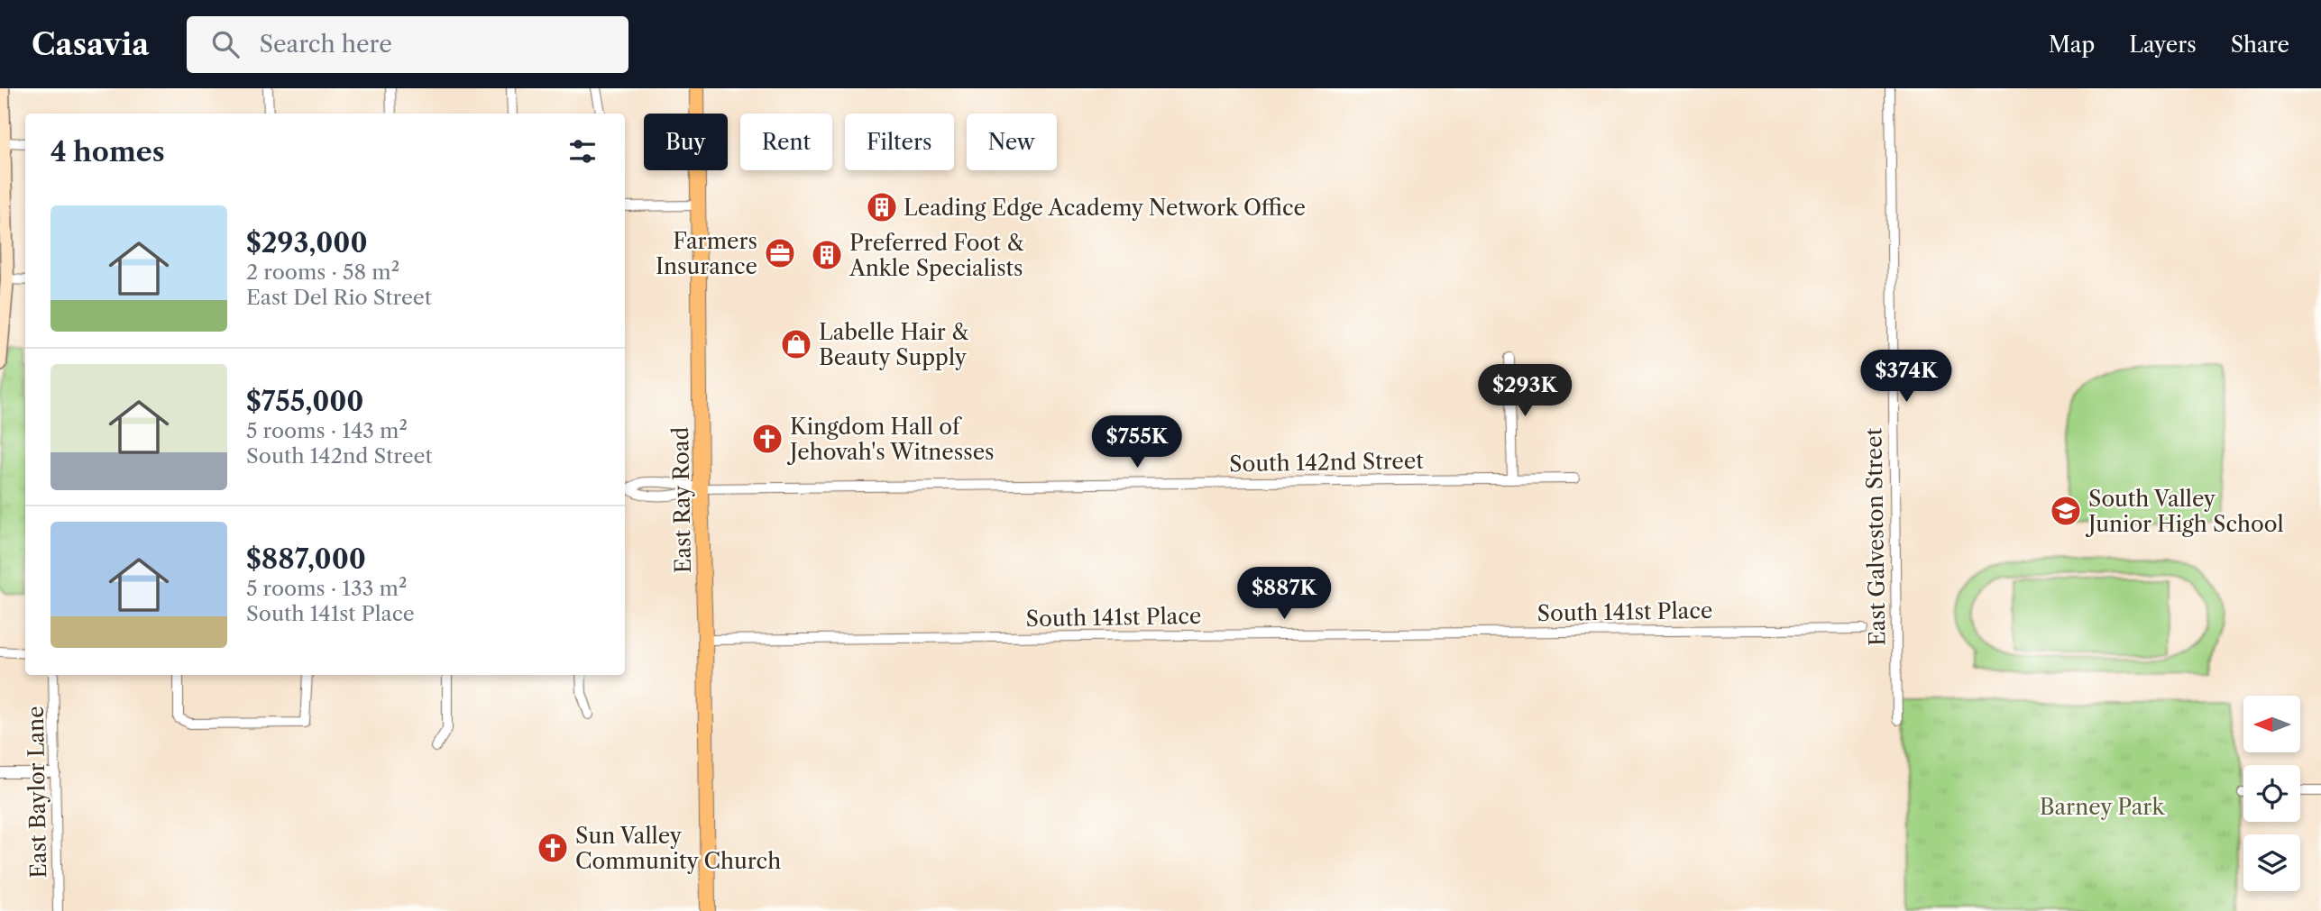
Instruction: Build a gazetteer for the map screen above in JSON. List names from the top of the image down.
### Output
{
  "streets": {
    "main road": ["East Ray Road"],
    "street": [
      "South 142nd Street",
      "East Galveston Street",
      "South 141st Place",
      "East Baylor Lane"
    ]
  },
  "crossings": [
    ["South 142nd Street", "East Ray Road"],
    ["East Ray Road", "South 141st Place"]
  ],
  "parks": ["Barney Park"],
  "places": {
    "building": ["Leading Edge Academy Network Office", "Preferred Foot & Ankle Specialists"],
    "office": ["Farmers Insurance"],
    "shop": ["Labelle Hair & Beauty Supply"],
    "church": ["Kingdom Hall of Jehovah's Witnesses", "Sun Valley Community Church"],
    "school or university": ["South Valley Junior High School"]
  },
  "north": "left",
  "page": {
    "header": "Casavia",
    "search": "Search here",
    "nav": ["Map", "Layers", "Share"],
    "chip": [
      "Buy",
      "Rent",
      "Filters",
      "New"
    ],
    "heading": "4 homes",
    "list": [
      {
        "name": "$293,000",
        "note": "2 rooms · 58 m² · East Del Rio Street"
      },
      {
        "name": "$755,000",
        "note": "5 rooms · 143 m² · South 142nd Street"
      },
      {
        "name": "$887,000",
        "note": "5 rooms · 133 m² · South 141st Place"
      }
    ],
    "price": [
      "$374K",
      "$293K",
      "$755K",
      "$887K"
    ]
  }
}
